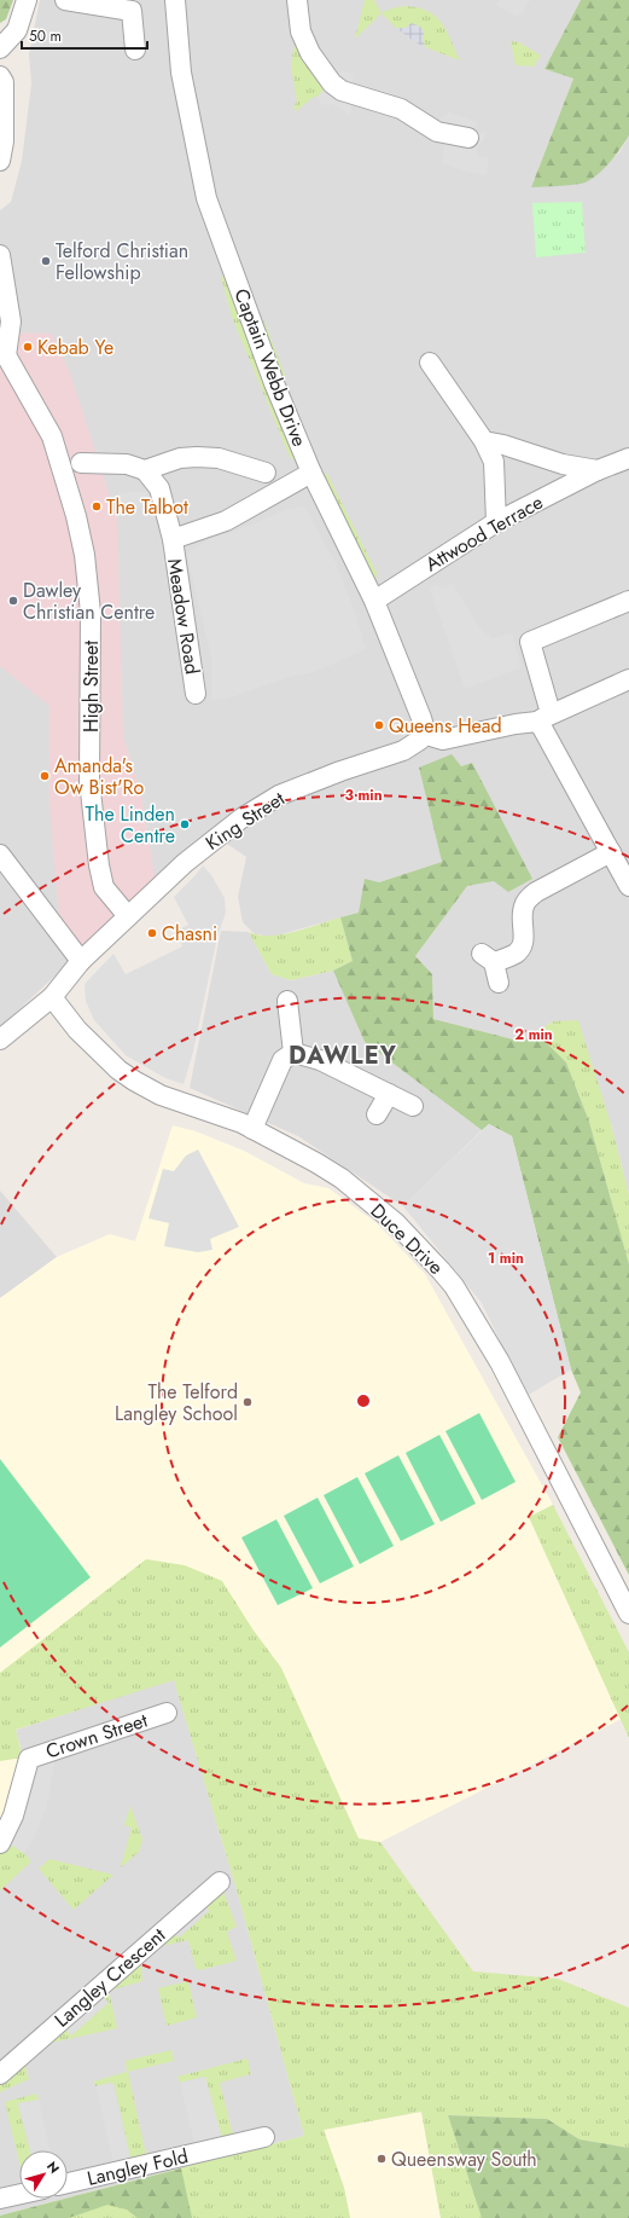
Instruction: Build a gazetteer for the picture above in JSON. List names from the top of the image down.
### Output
{
  "streets": {
    "street": [
      "Captain Webb Drive",
      "Attwood Terrace",
      "Meadow Road",
      "High Street",
      "King Street",
      "Duce Drive",
      "Crown Street",
      "Langley Crescent",
      "Langley Fold"
    ]
  },
  "crossings": [
    ["Captain Webb Drive", "Attwood Terrace"],
    ["Captain Webb Drive", "Meadow Road"],
    ["Captain Webb Drive", "King Street"],
    ["High Street", "King Street"],
    ["King Street", "Duce Drive"]
  ],
  "districts": ["DAWLEY"],
  "places": [
    "Telford Christian Fellowship",
    "Kebab Ye",
    "The Talbot",
    "Dawley Christian Centre",
    "Queens Head",
    "Amanda's Ow Bist'Ro",
    "The Linden Centre",
    "Chasni",
    "The Telford Langley School",
    "Queensway South"
  ],
  "scale_bar": "50 m",
  "north": "top right",
  "rings": ["3 min", "2 min", "1 min"]
}
